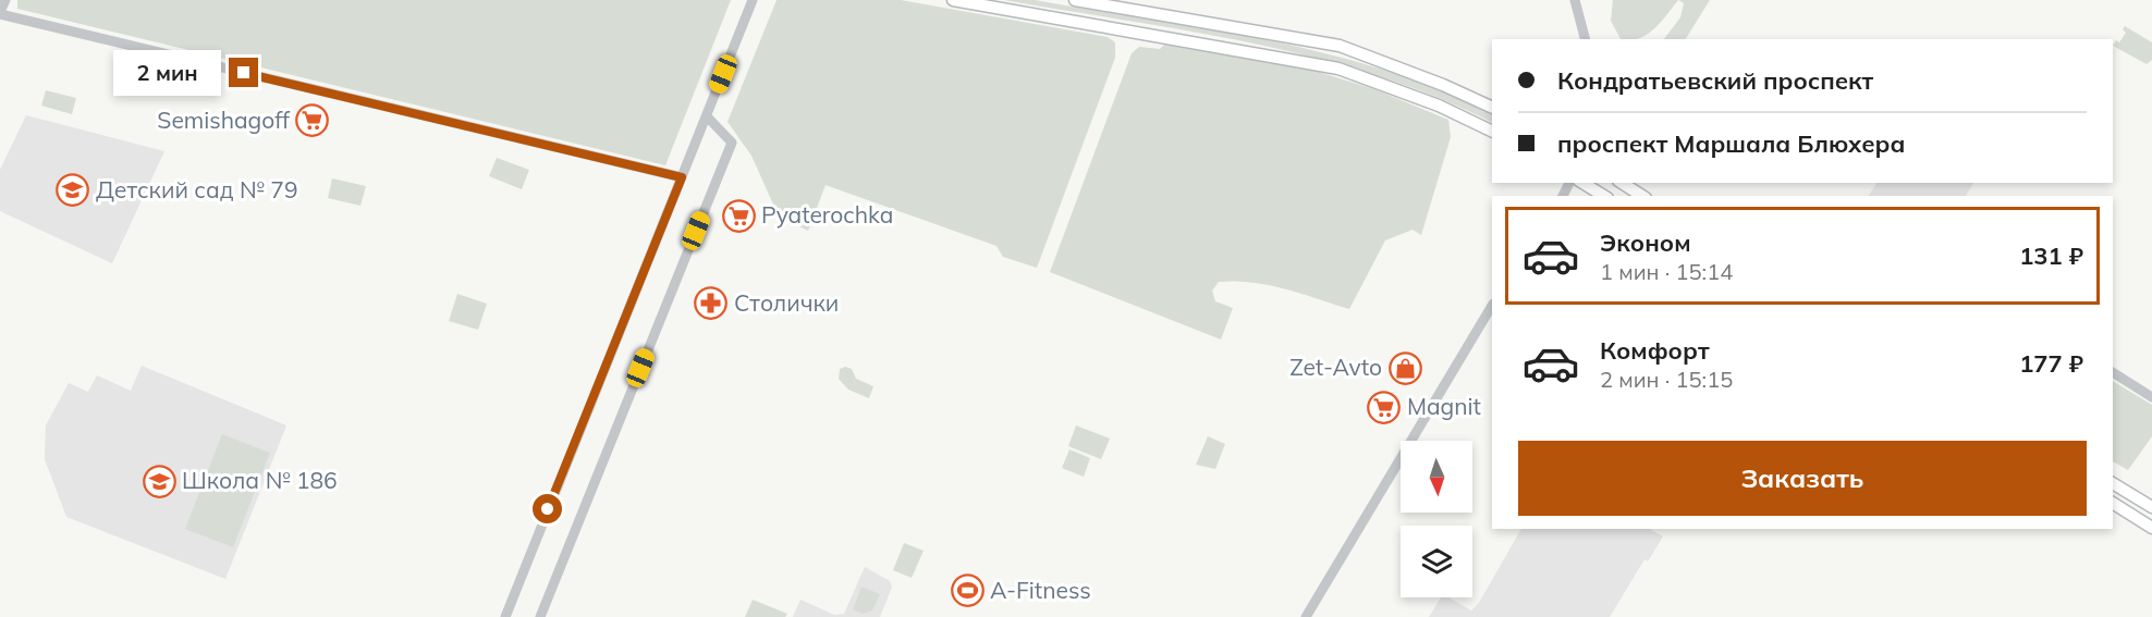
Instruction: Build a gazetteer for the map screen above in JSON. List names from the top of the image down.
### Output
{
  "places": {
    "supermarket": ["Semishagoff", "Pyaterochka", "Magnit"],
    "school or university": ["Детский сад № 79", "Школа № 186"],
    "pharmacy": ["Столички"],
    "shop": ["Zet-Avto"],
    "sports": ["A-Fitness"]
  },
  "north": "bottom",
  "page": {
    "banner": ["Кондратьевский проспект", "проспект Маршала Блюхера"],
    "bubble": "2 мин",
    "list": [
      {
        "name": "Эконом",
        "note": "1 мин · 15:14",
        "value": "131 ₽"
      },
      {
        "name": "Комфорт",
        "note": "2 мин · 15:15",
        "value": "177 ₽"
      }
    ],
    "buttons": "Заказать"
  }
}
